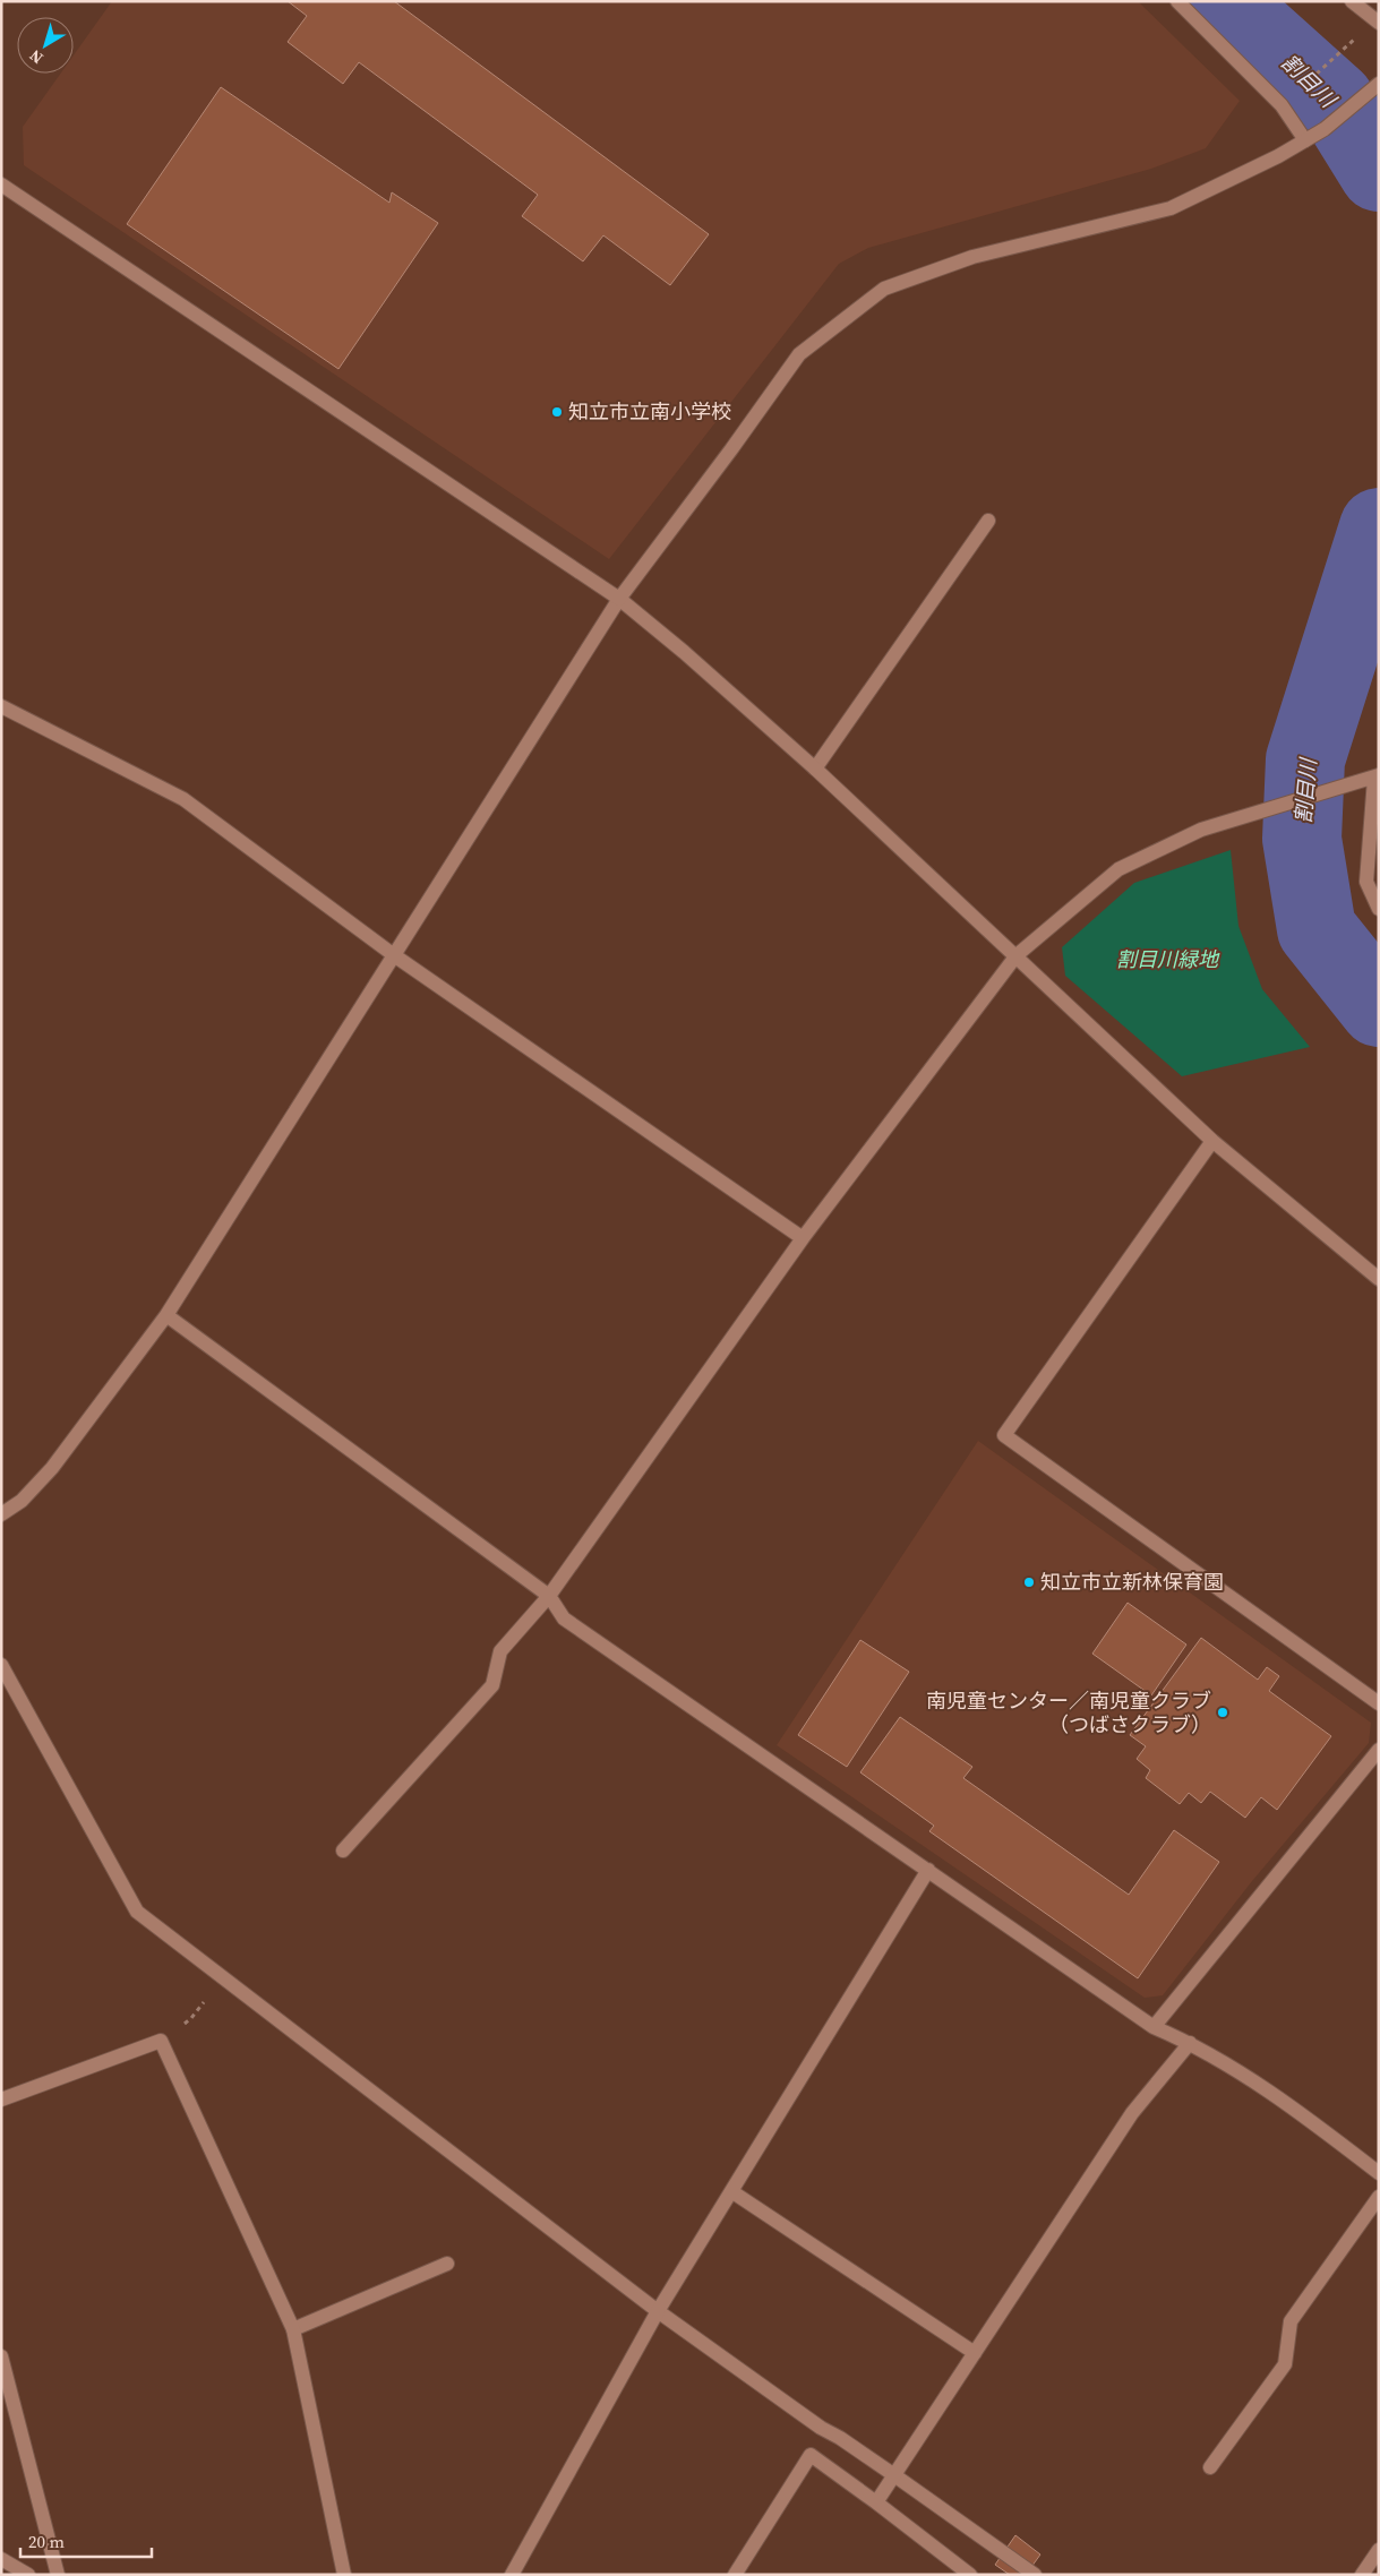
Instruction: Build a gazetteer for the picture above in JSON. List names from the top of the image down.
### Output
{
  "water": ["割目川"],
  "parks": ["割目川緑地"],
  "places": ["知立市立南小学校", "知立市立新林保育園", "南児童センター／南児童クラブ （つばさクラブ）"],
  "scale_bar": "20 m",
  "north": "bottom left"
}
